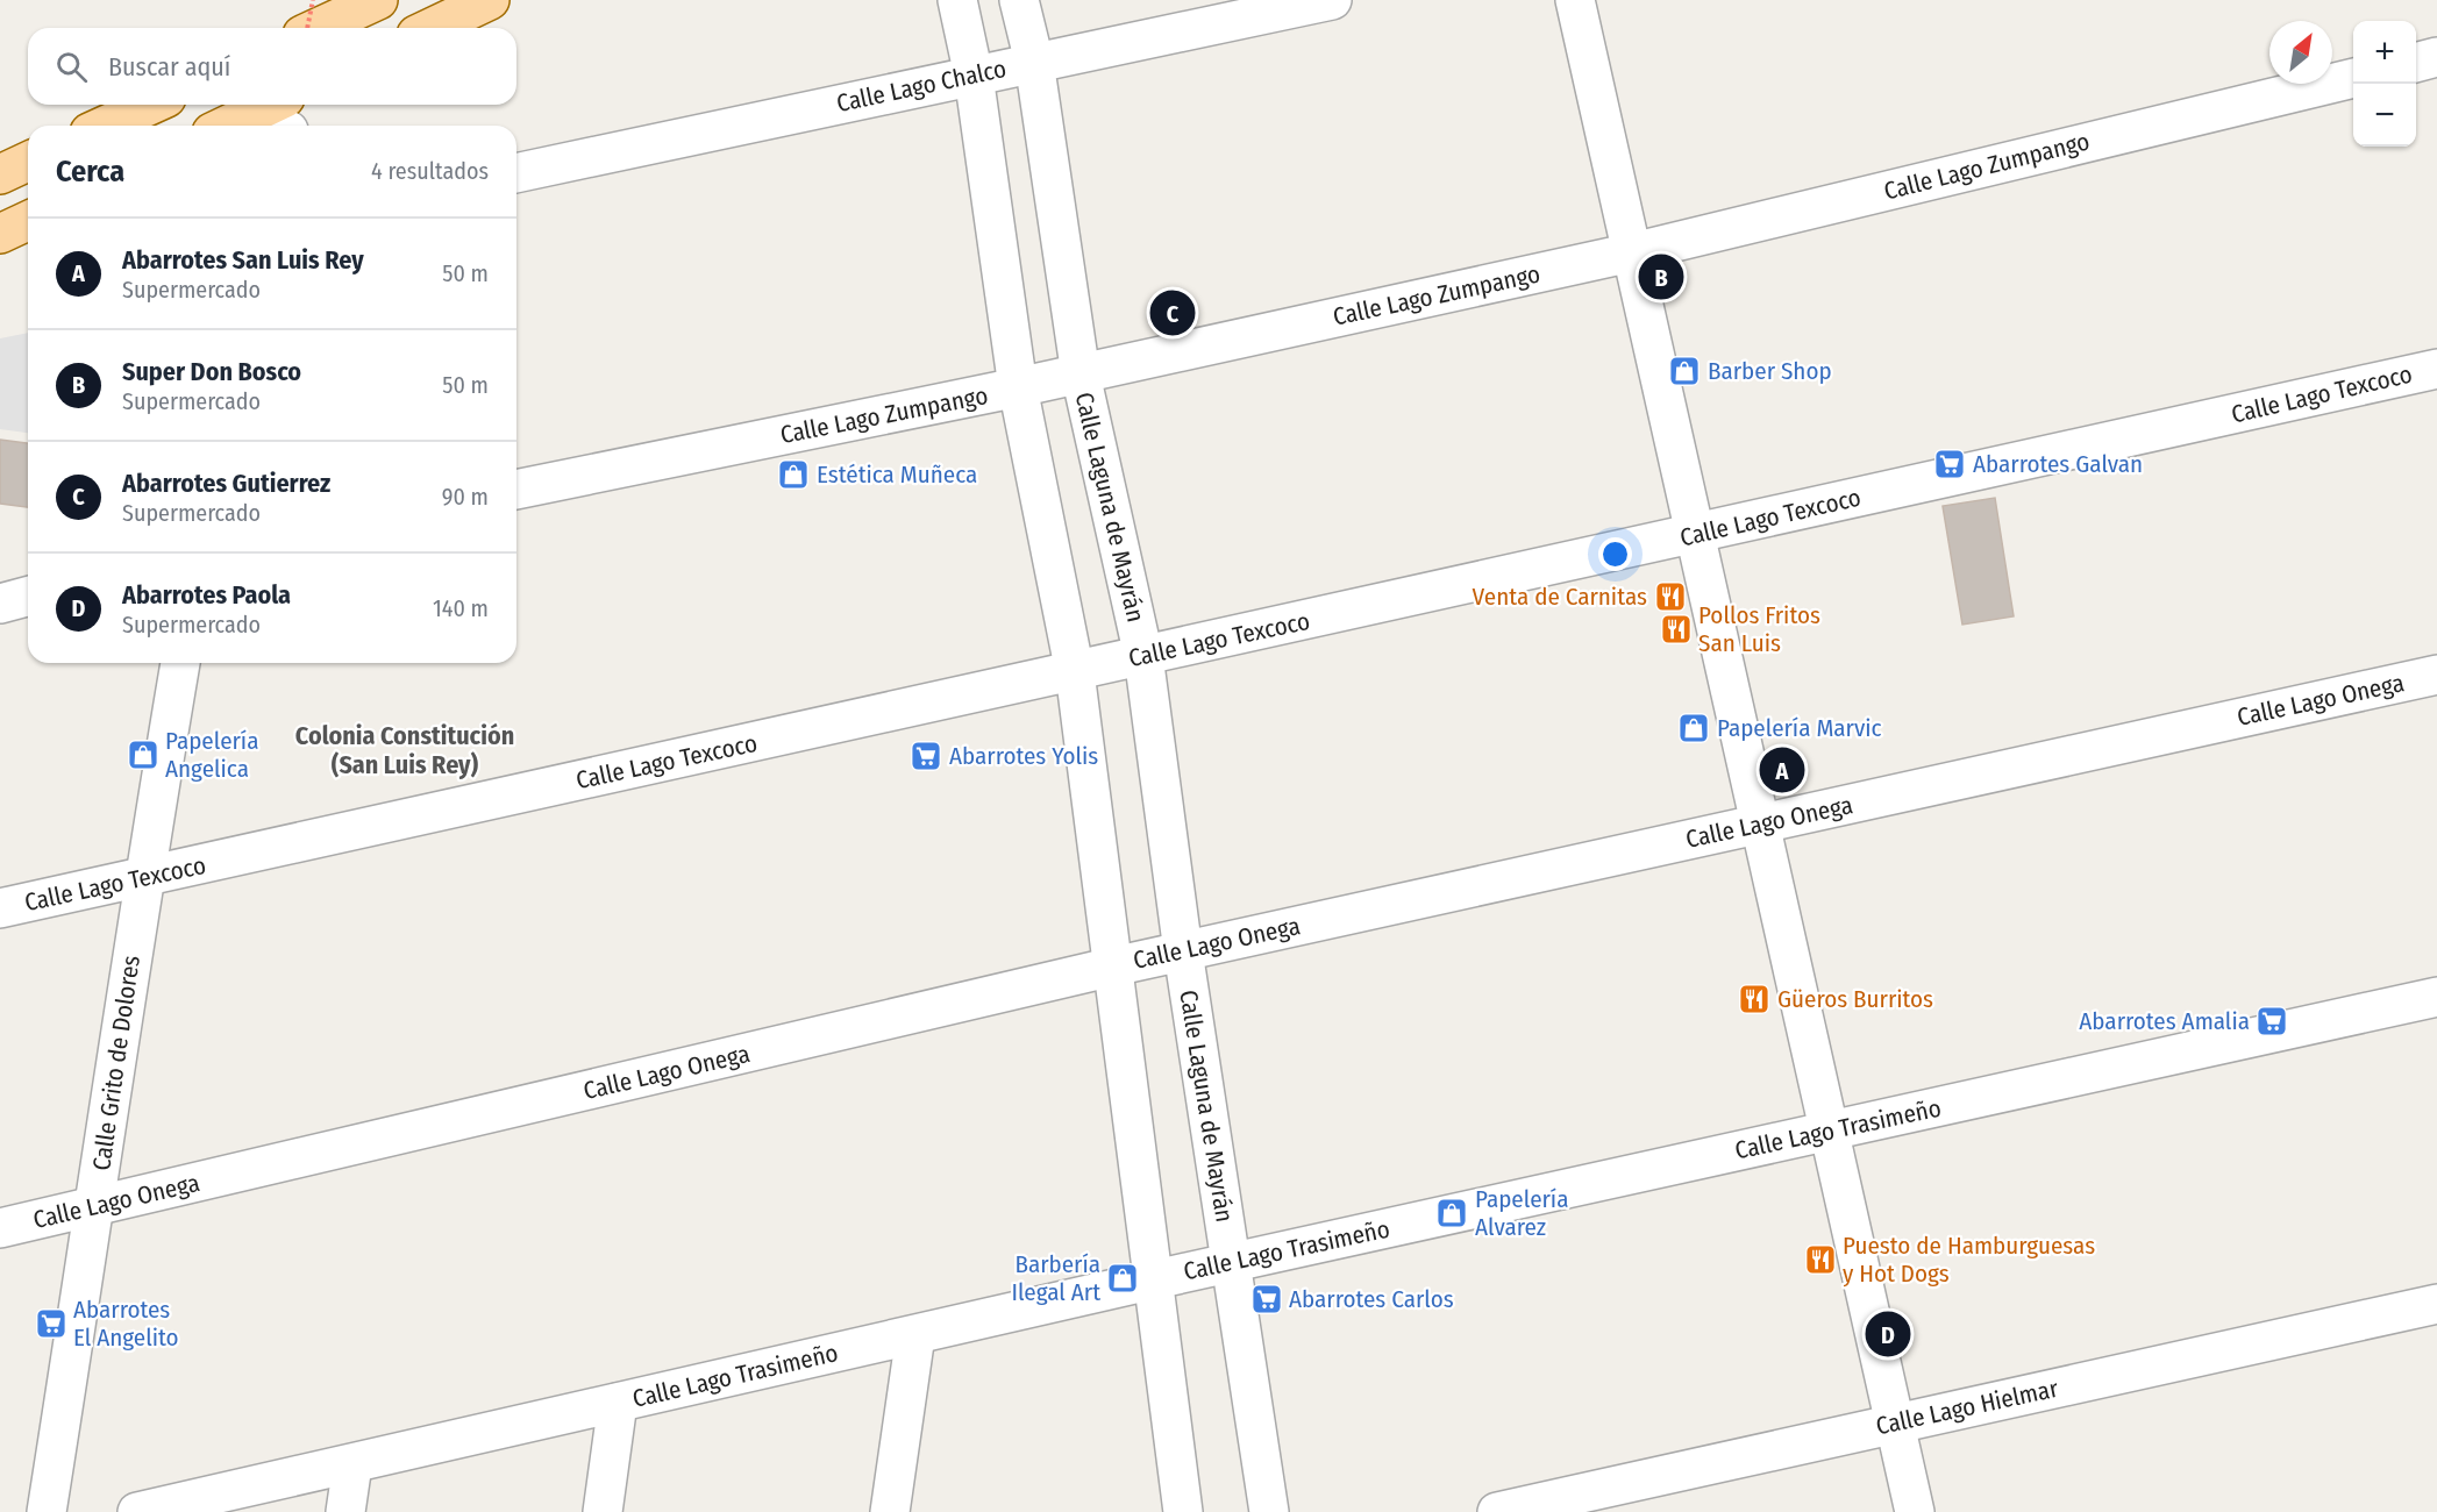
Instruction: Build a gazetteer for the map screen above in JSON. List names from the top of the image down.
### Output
{
  "streets": {
    "street": [
      "Calle Lago Chalco",
      "Calle Lago Zumpango",
      "Calle Lago Texcoco",
      "Calle Laguna de Mayrán",
      "Calle Lago Onega",
      "Calle Grito de Dolores",
      "Calle Lago Trasimeño",
      "Calle Lago Hielmar"
    ]
  },
  "crossings": [
    ["Calle Lago Chalco", "Calle Laguna de Mayrán"],
    ["Calle Lago Zumpango", "Calle Laguna de Mayrán"],
    ["Calle Lago Texcoco", "Calle Laguna de Mayrán"],
    ["Calle Lago Texcoco", "Calle Grito de Dolores"],
    ["Calle Laguna de Mayrán", "Calle Lago Onega"],
    ["Calle Laguna de Mayrán", "Calle Lago Trasimeño"],
    ["Calle Lago Onega", "Calle Grito de Dolores"]
  ],
  "districts": ["Colonia Constitución (San Luis Rey)"],
  "places": {
    "shop": [
      "Barber Shop",
      "Estética Muñeca",
      "Papelería Marvic",
      "Papelería Angelica",
      "Papelería Alvarez",
      "Barbería Ilegal Art"
    ],
    "supermarket": [
      "Abarrotes Galvan",
      "Abarrotes Yolis",
      "Abarrotes Amalia",
      "Abarrotes Carlos",
      "Abarrotes El Angelito"
    ],
    "restaurant": [
      "Venta de Carnitas",
      "Pollos Fritos San Luis",
      "Güeros Burritos",
      "Puesto de Hamburguesas y Hot Dogs"
    ]
  },
  "north": "top right",
  "page": {
    "map_buttons": ["+", "−"],
    "search": "Buscar aquí",
    "heading": ["Cerca", "4 resultados"],
    "list": [
      {
        "mark": "A",
        "name": "Abarrotes San Luis Rey",
        "note": "Supermercado",
        "value": "50 m"
      },
      {
        "mark": "B",
        "name": "Super Don Bosco",
        "note": "Supermercado",
        "value": "50 m"
      },
      {
        "mark": "C",
        "name": "Abarrotes Gutierrez",
        "note": "Supermercado",
        "value": "90 m"
      },
      {
        "mark": "D",
        "name": "Abarrotes Paola",
        "note": "Supermercado",
        "value": "140 m"
      }
    ],
    "pins": [
      "B",
      "C",
      "A",
      "D"
    ]
  }
}
